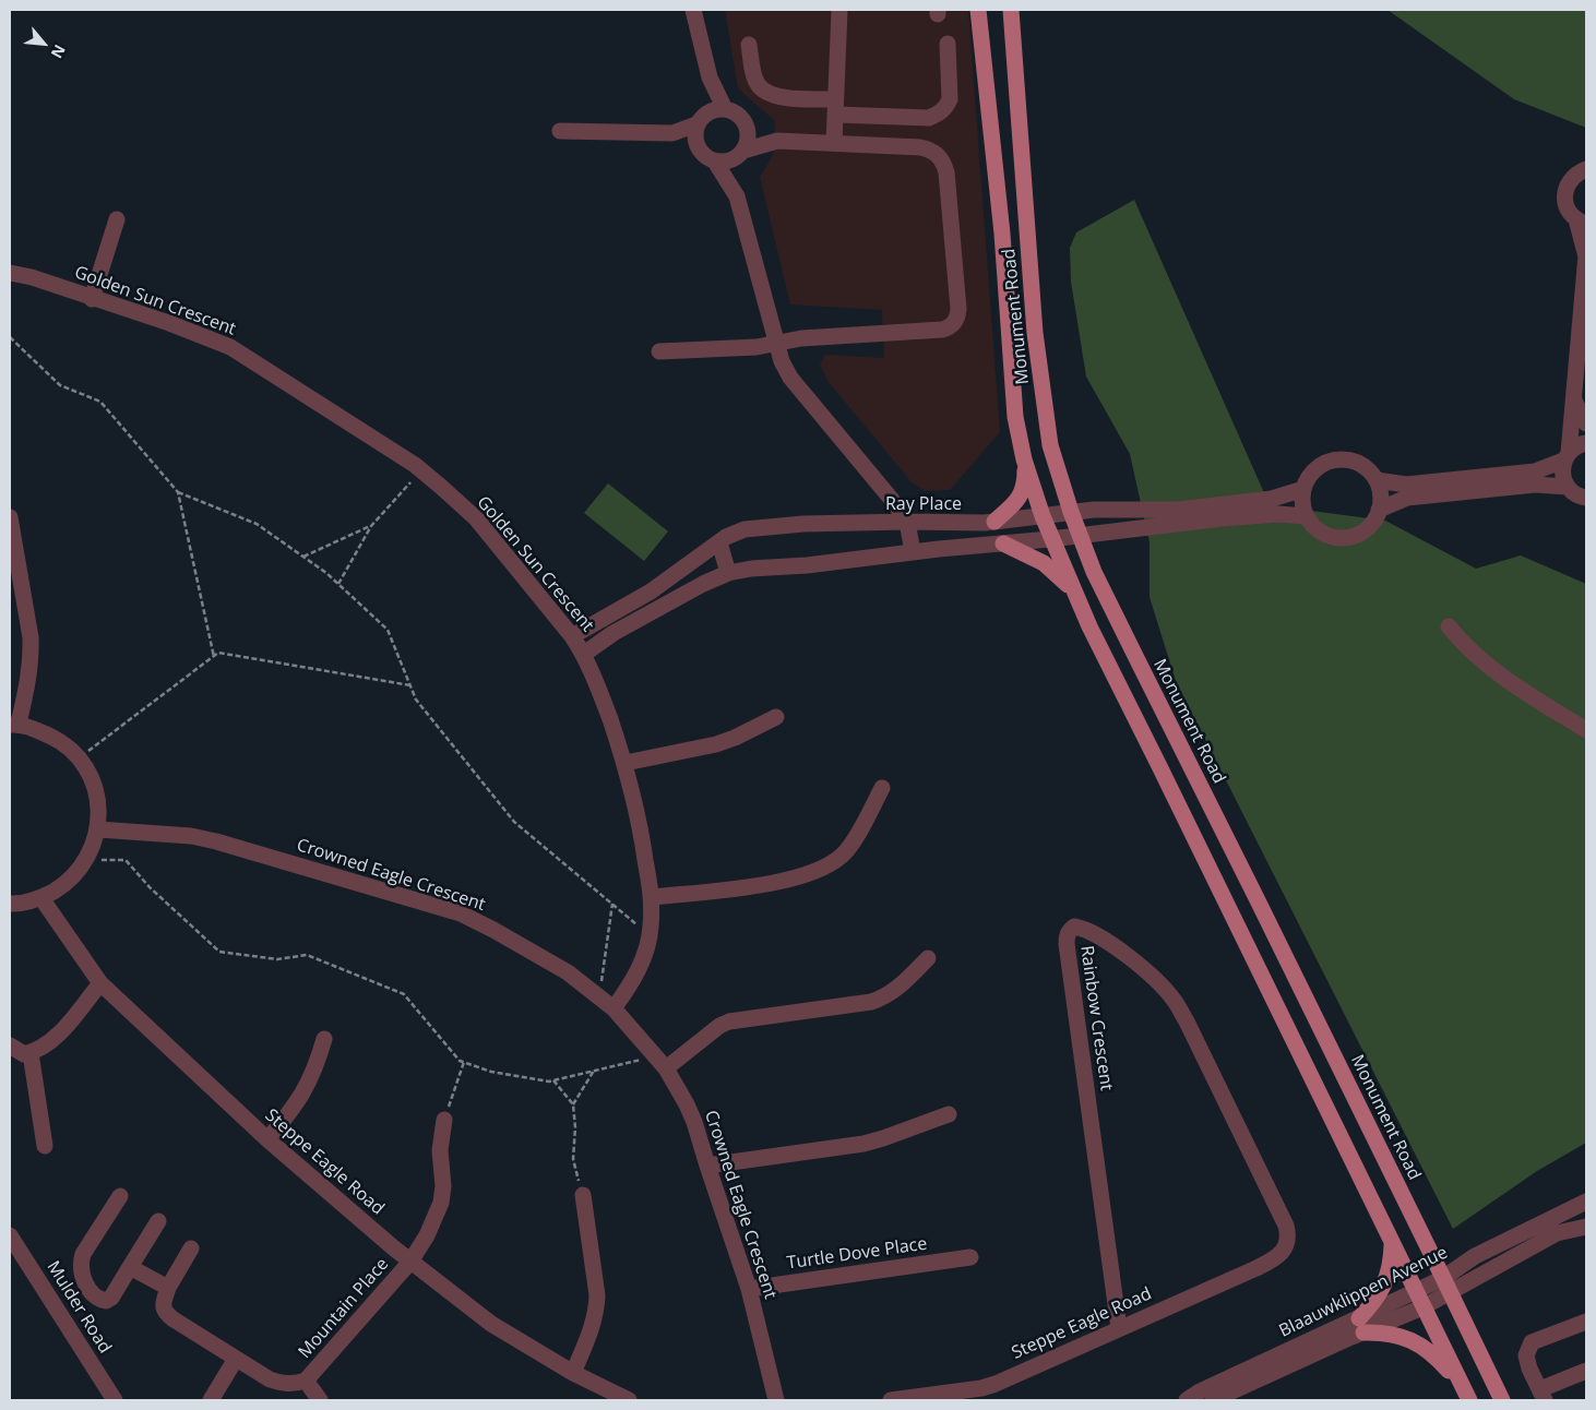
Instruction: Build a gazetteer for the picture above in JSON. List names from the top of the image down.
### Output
{
  "streets": {
    "main road": ["Monument Road"],
    "street": [
      "Golden Sun Crescent",
      "Ray Place",
      "Crowned Eagle Crescent",
      "Rainbow Crescent",
      "Steppe Eagle Road",
      "Turtle Dove Place",
      "Blaauwklippen Avenue",
      "Mulder Road",
      "Mountain Place"
    ]
  },
  "crossings": [
    ["Golden Sun Crescent", "Ray Place"],
    ["Golden Sun Crescent", "Crowned Eagle Crescent"],
    ["Monument Road", "Ray Place"],
    ["Monument Road", "Blaauwklippen Avenue"],
    ["Crowned Eagle Crescent", "Turtle Dove Place"],
    ["Rainbow Crescent", "Steppe Eagle Road"],
    ["Steppe Eagle Road", "Mountain Place"]
  ],
  "north": "bottom right"
}
